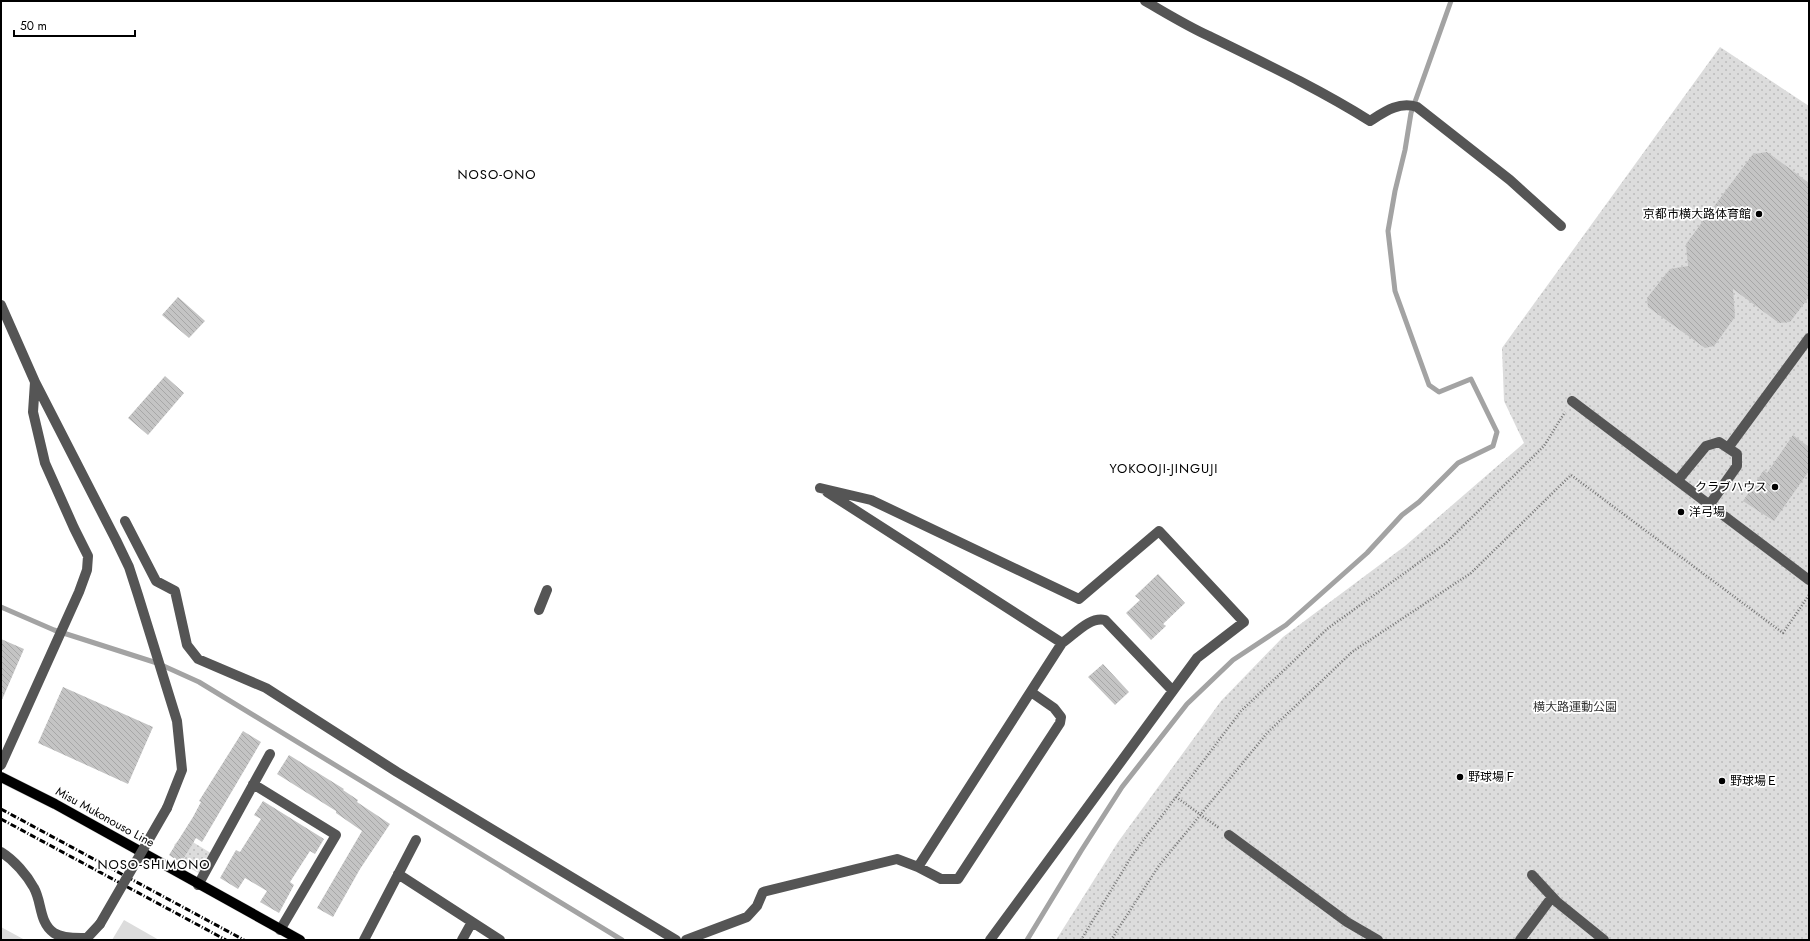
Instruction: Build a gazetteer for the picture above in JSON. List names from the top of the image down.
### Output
{
  "streets": {
    "main road": ["Misu Mukonouso Line"]
  },
  "districts": ["NOSO-ONO", "YOKOOJI-JINGUJI", "NOSO-SHIMONO"],
  "parks": ["横大路運動公園"],
  "places": [
    "京都市横大路体育館",
    "クラブハウス",
    "洋弓場",
    "野球場Ｆ",
    "野球場Ｅ"
  ],
  "scale_bar": "50 m"
}
